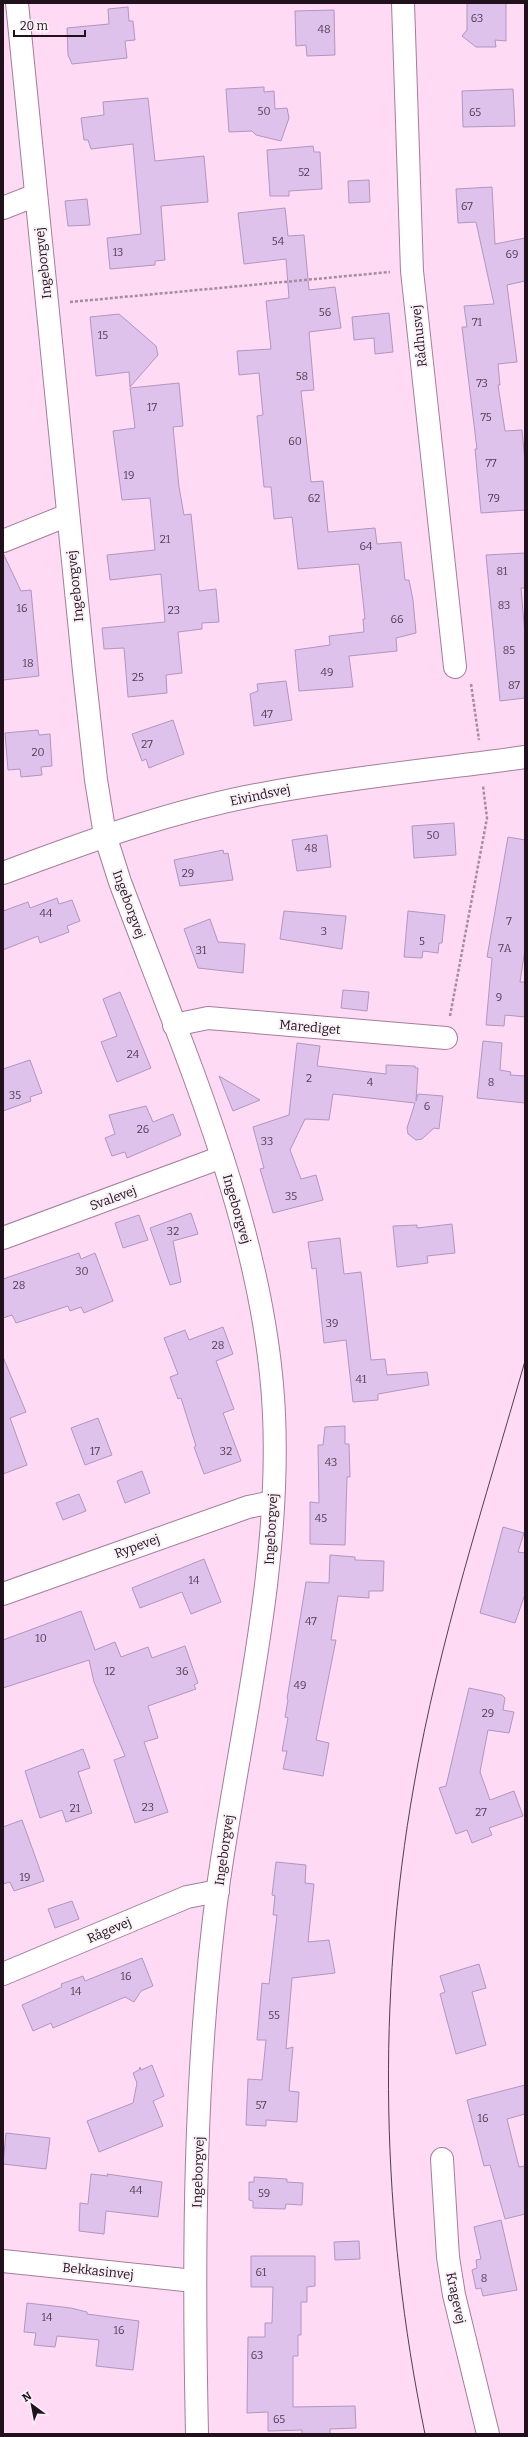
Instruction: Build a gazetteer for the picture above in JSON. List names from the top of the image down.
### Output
{
  "streets": {
    "street": [
      "Ingeborgvej",
      "Rådhusvej",
      "Eivindsvej",
      "Marediget",
      "Svalevej",
      "Rypevej",
      "Rågevej",
      "Bekkasinvej",
      "Kragevej"
    ]
  },
  "crossings": [
    ["Ingeborgvej", "Eivindsvej"],
    ["Ingeborgvej", "Marediget"],
    ["Ingeborgvej", "Svalevej"],
    ["Ingeborgvej", "Rypevej"],
    ["Ingeborgvej", "Rågevej"],
    ["Ingeborgvej", "Bekkasinvej"]
  ],
  "house_numbers": [
    "63",
    "48",
    "50",
    "65",
    "52",
    "67",
    "54",
    "13",
    "69",
    "56",
    "71",
    "15",
    "58",
    "73",
    "17",
    "75",
    "60",
    "77",
    "19",
    "62",
    "79",
    "21",
    "64",
    "81",
    "83",
    "16",
    "23",
    "66",
    "85",
    "18",
    "49",
    "25",
    "87",
    "47",
    "27",
    "20",
    "50",
    "48",
    "29",
    "44",
    "7",
    "3",
    "5",
    "7A",
    "31",
    "9",
    "24",
    "2",
    "4",
    "8",
    "35",
    "6",
    "26",
    "33",
    "35",
    "32",
    "30",
    "28",
    "39",
    "28",
    "41",
    "17",
    "32",
    "43",
    "45",
    "14",
    "47",
    "10",
    "12",
    "36",
    "49",
    "29",
    "23",
    "21",
    "27",
    "19",
    "16",
    "14",
    "55",
    "57",
    "16",
    "44",
    "59",
    "61",
    "8",
    "14",
    "16",
    "63",
    "65"
  ],
  "scale_bar": "20 m",
  "north": "top left"
}
